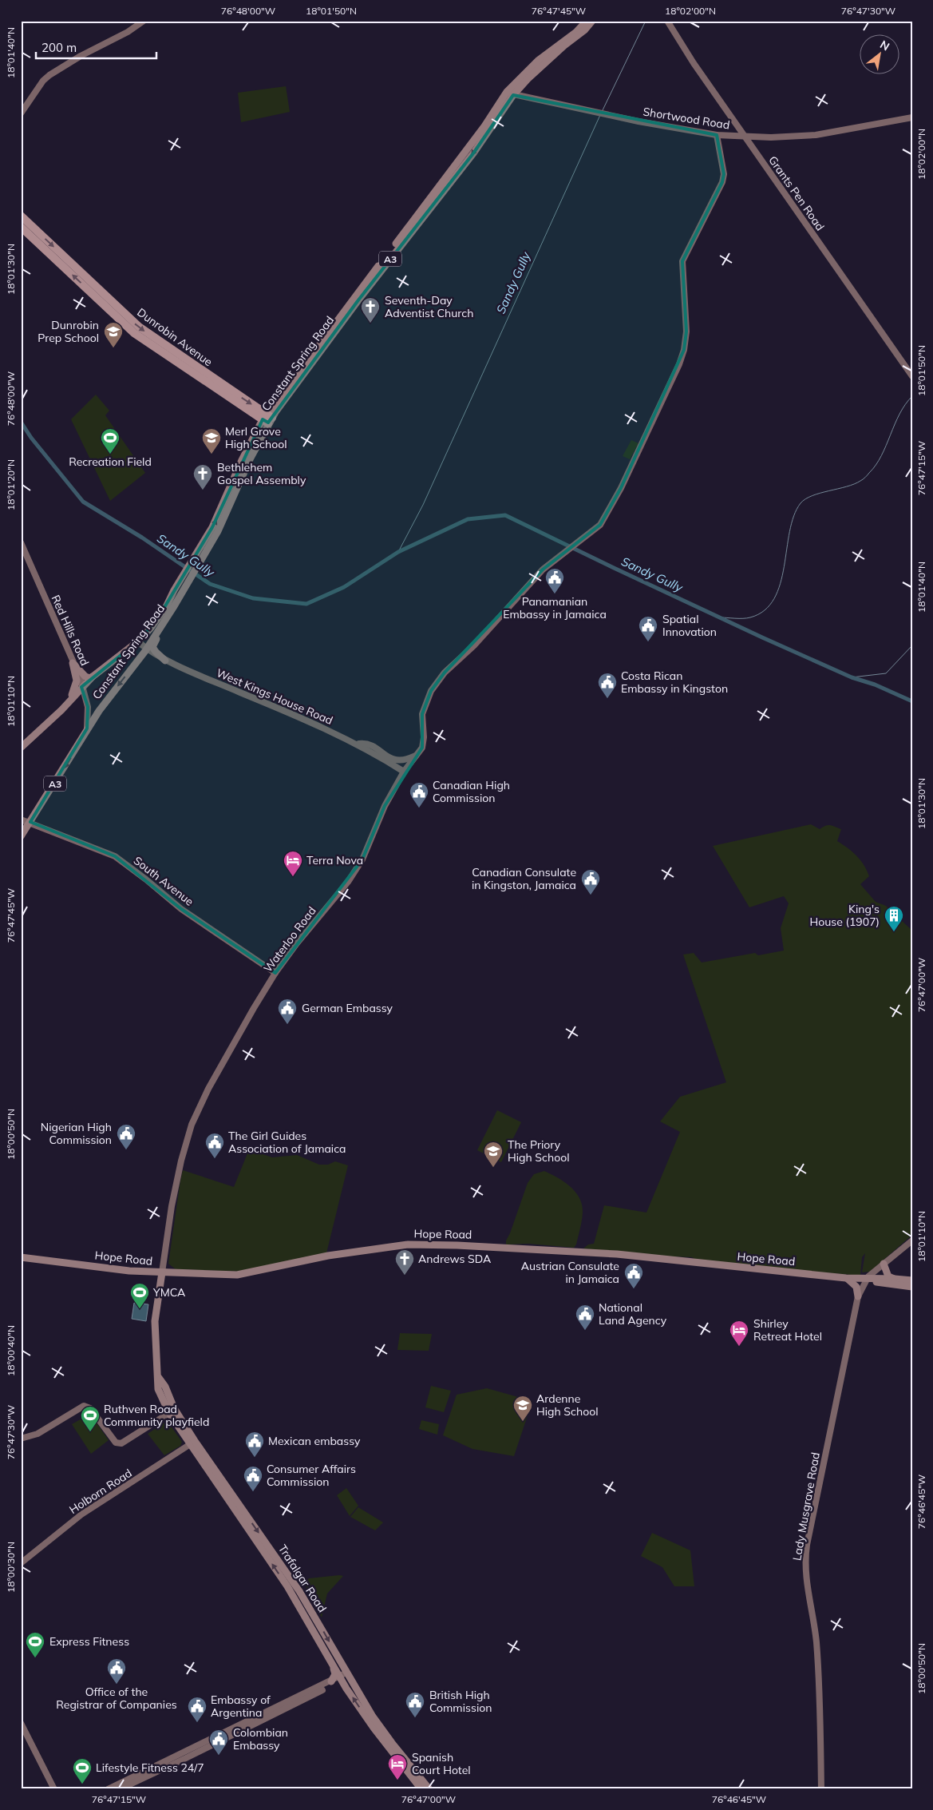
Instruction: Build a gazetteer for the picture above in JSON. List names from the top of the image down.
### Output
{
  "streets": {
    "highway": ["Dunrobin Avenue"],
    "main road": [
      "Shortwood Road",
      "Grants Pen Road",
      "A3",
      "Constant Spring Road",
      "Red Hills Road",
      "West Kings House Road",
      "South Avenue",
      "Waterloo Road",
      "Hope Road",
      "Holborn Road",
      "Lady Musgrave Road",
      "Trafalgar Road"
    ]
  },
  "crossings": [
    ["Shortwood Road", "Grants Pen Road"],
    ["Shortwood Road", "Constant Spring Road"],
    ["Shortwood Road", "Waterloo Road"],
    ["A3", "Constant Spring Road"],
    ["A3", "Red Hills Road"],
    ["A3", "West Kings House Road"],
    ["Dunrobin Avenue", "Constant Spring Road"],
    ["Constant Spring Road", "Red Hills Road"],
    ["Constant Spring Road", "West Kings House Road"],
    ["Constant Spring Road", "South Avenue"],
    ["West Kings House Road", "Waterloo Road"],
    ["South Avenue", "Waterloo Road"],
    ["Waterloo Road", "Hope Road"],
    ["Waterloo Road", "Trafalgar Road"],
    ["Hope Road", "Lady Musgrave Road"],
    ["Hope Road", "Trafalgar Road"],
    ["Holborn Road", "Trafalgar Road"]
  ],
  "water": ["Sandy Gully"],
  "places": {
    "church": ["Seventh-Day Adventist Church", "Bethlehem Gospel Assembly", "Andrews SDA"],
    "school or university": [
      "Dunrobin Prep School",
      "Merl Grove High School",
      "The Priory High School",
      "Ardenne High School"
    ],
    "sports": [
      "Recreation Field",
      "YMCA",
      "Ruthven Road Community playfield",
      "Express Fitness",
      "Lifestyle Fitness 24/7"
    ],
    "public building": [
      "Panamanian Embassy in Jamaica",
      "Spatial Innovation",
      "Costa Rican Embassy in Kingston",
      "Canadian High Commission",
      "Canadian Consulate in Kingston, Jamaica",
      "German Embassy",
      "Nigerian High Commission",
      "The Girl Guides Association of Jamaica",
      "Austrian Consulate in Jamaica",
      "National Land Agency",
      "Mexican embassy",
      "Consumer Affairs Commission",
      "Office of the Registrar of Companies",
      "British High Commission",
      "Embassy of Argentina",
      "Colombian Embassy"
    ],
    "hotel": ["Terra Nova", "Shirley Retreat Hotel", "Spanish Court Hotel"],
    "building": ["King's House (1907)"]
  },
  "scale_bar": "200 m",
  "north": "top right",
  "coordinates": [
    "76°48'00\"W",
    "18°01'50\"N",
    "76°47'45\"W",
    "18°02'00\"N",
    "76°47'30\"W",
    "18°01'40\"N",
    "18°01'30\"N",
    "76°47'15\"W",
    "18°01'20\"N",
    "18°01'10\"N",
    "76°47'00\"W",
    "18°00'50\"N",
    "18°00'40\"N",
    "76°46'45\"W",
    "18°00'30\"N"
  ]
}
